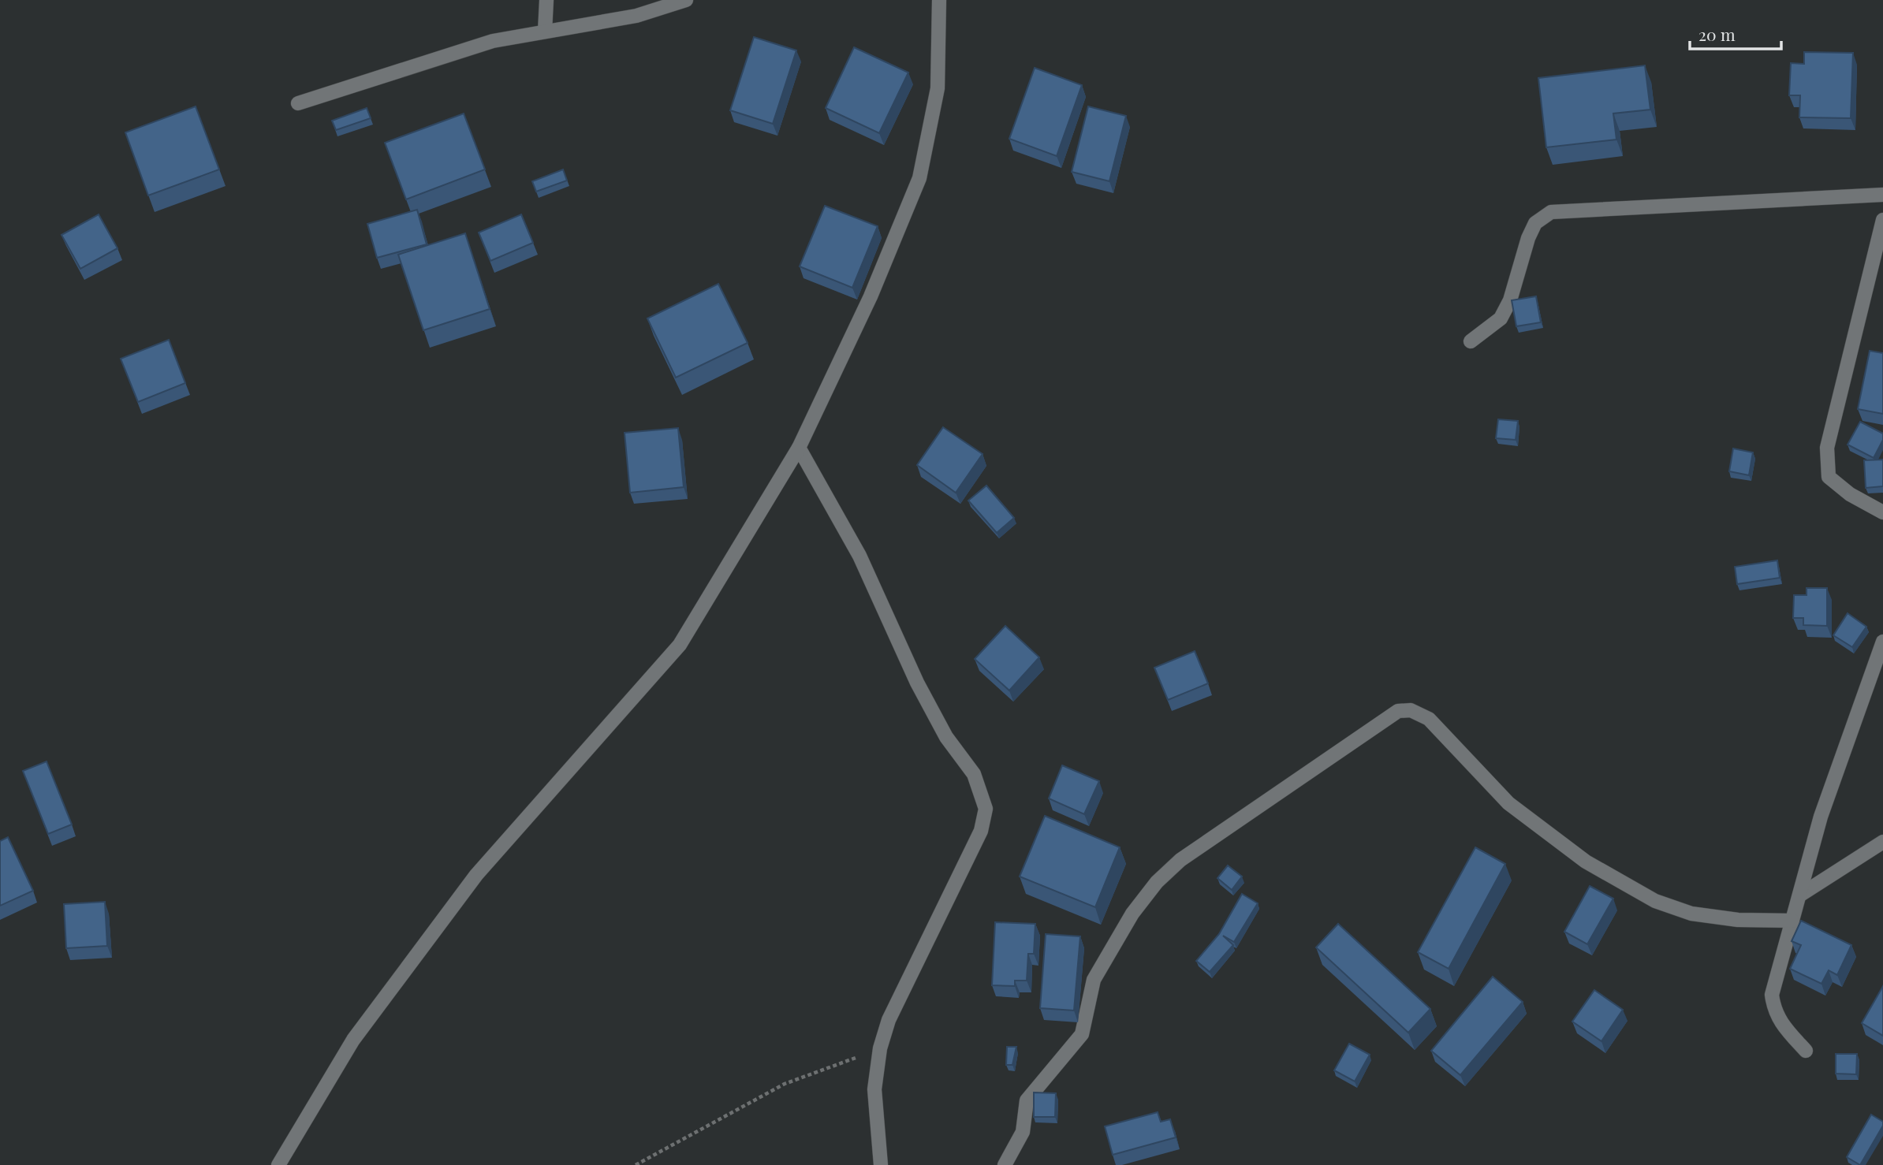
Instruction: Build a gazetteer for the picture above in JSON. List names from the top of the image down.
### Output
{
  "scale_bar": "20 m"
}
